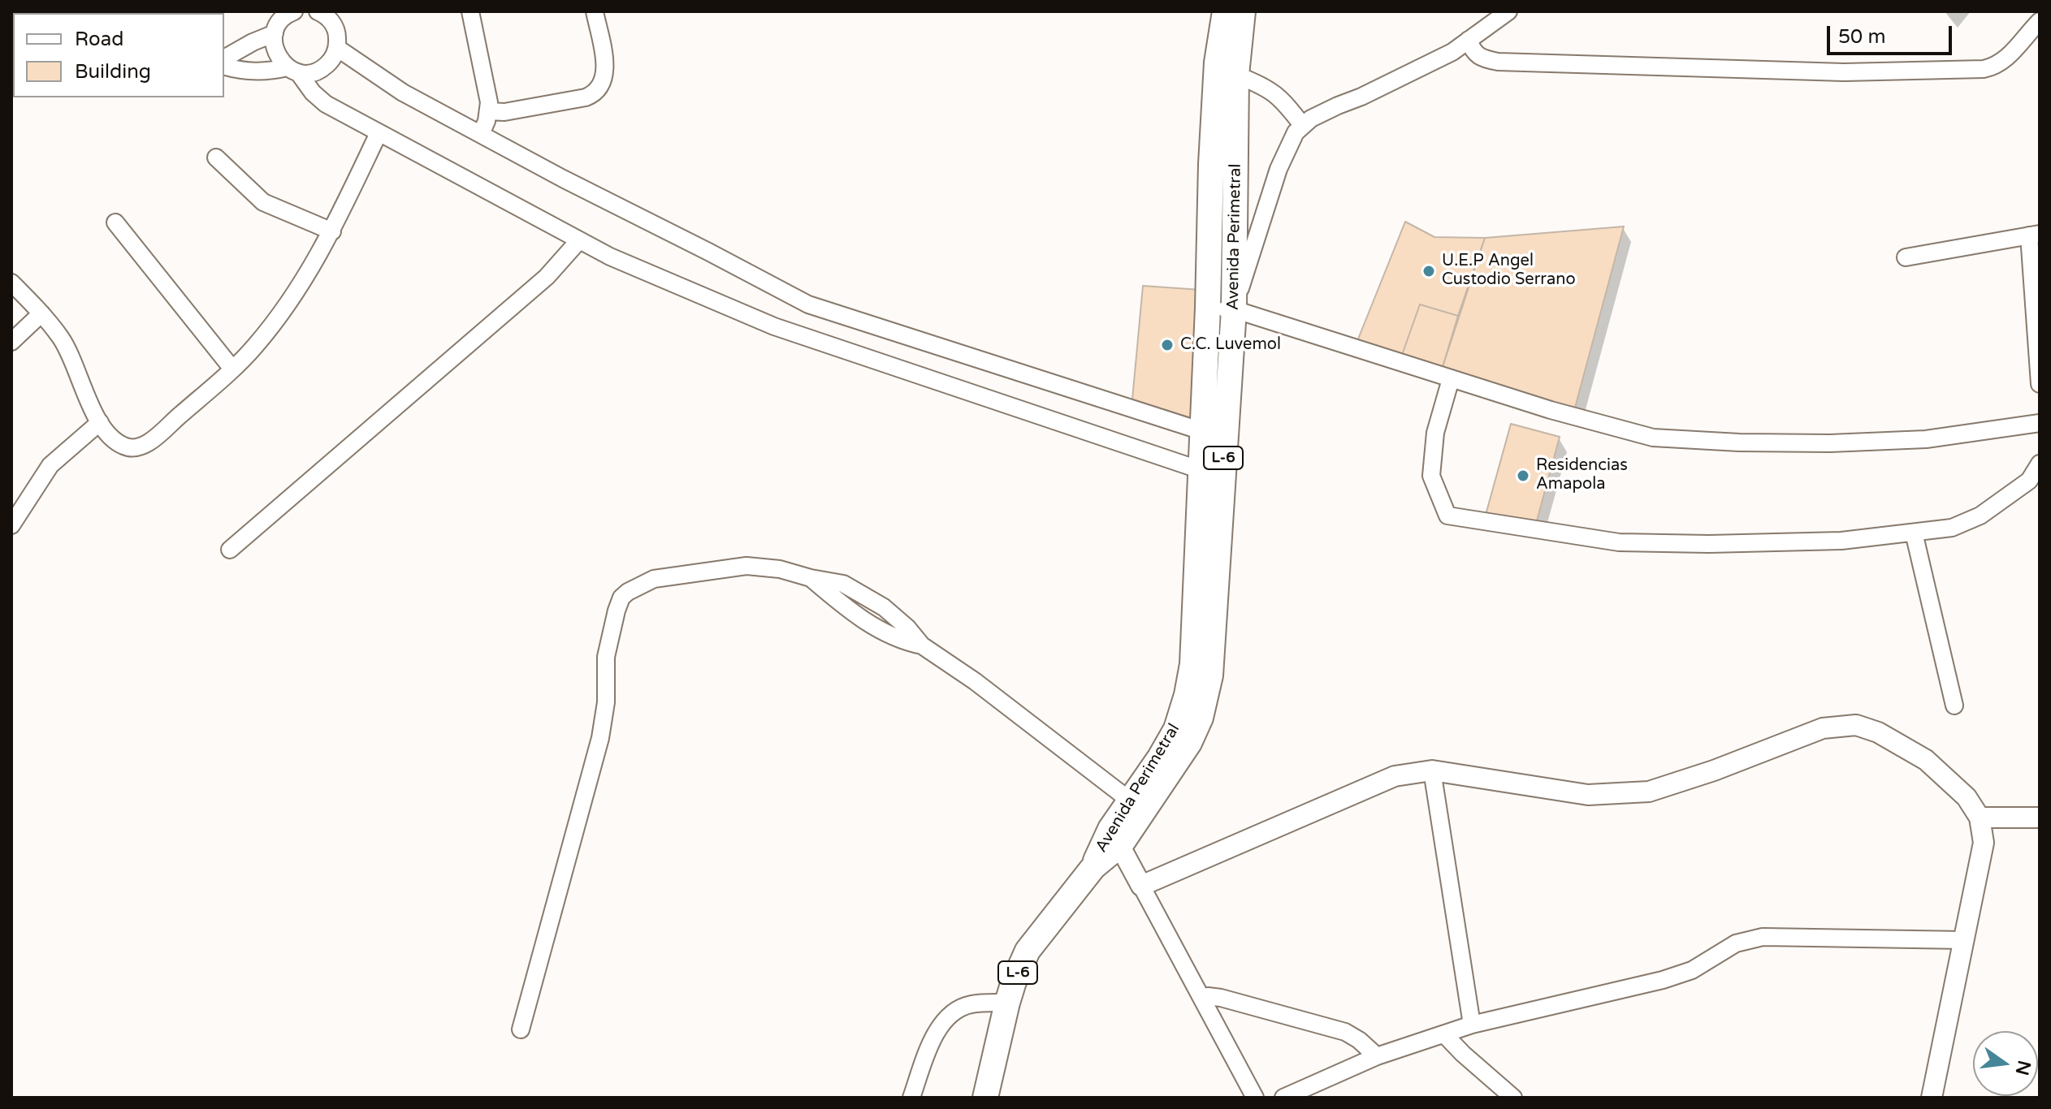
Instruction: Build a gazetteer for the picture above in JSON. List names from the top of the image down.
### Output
{
  "streets": {
    "main road": ["Avenida Perimetral", "L-6"]
  },
  "crossings": [
    ["Avenida Perimetral", "L-6"]
  ],
  "places": ["U.E.P Angel Custodio Serrano", "C.C. Luvemol", "Residencias Amapola"],
  "legend": ["Road", "Building"],
  "scale_bar": "50 m",
  "north": "right"
}
